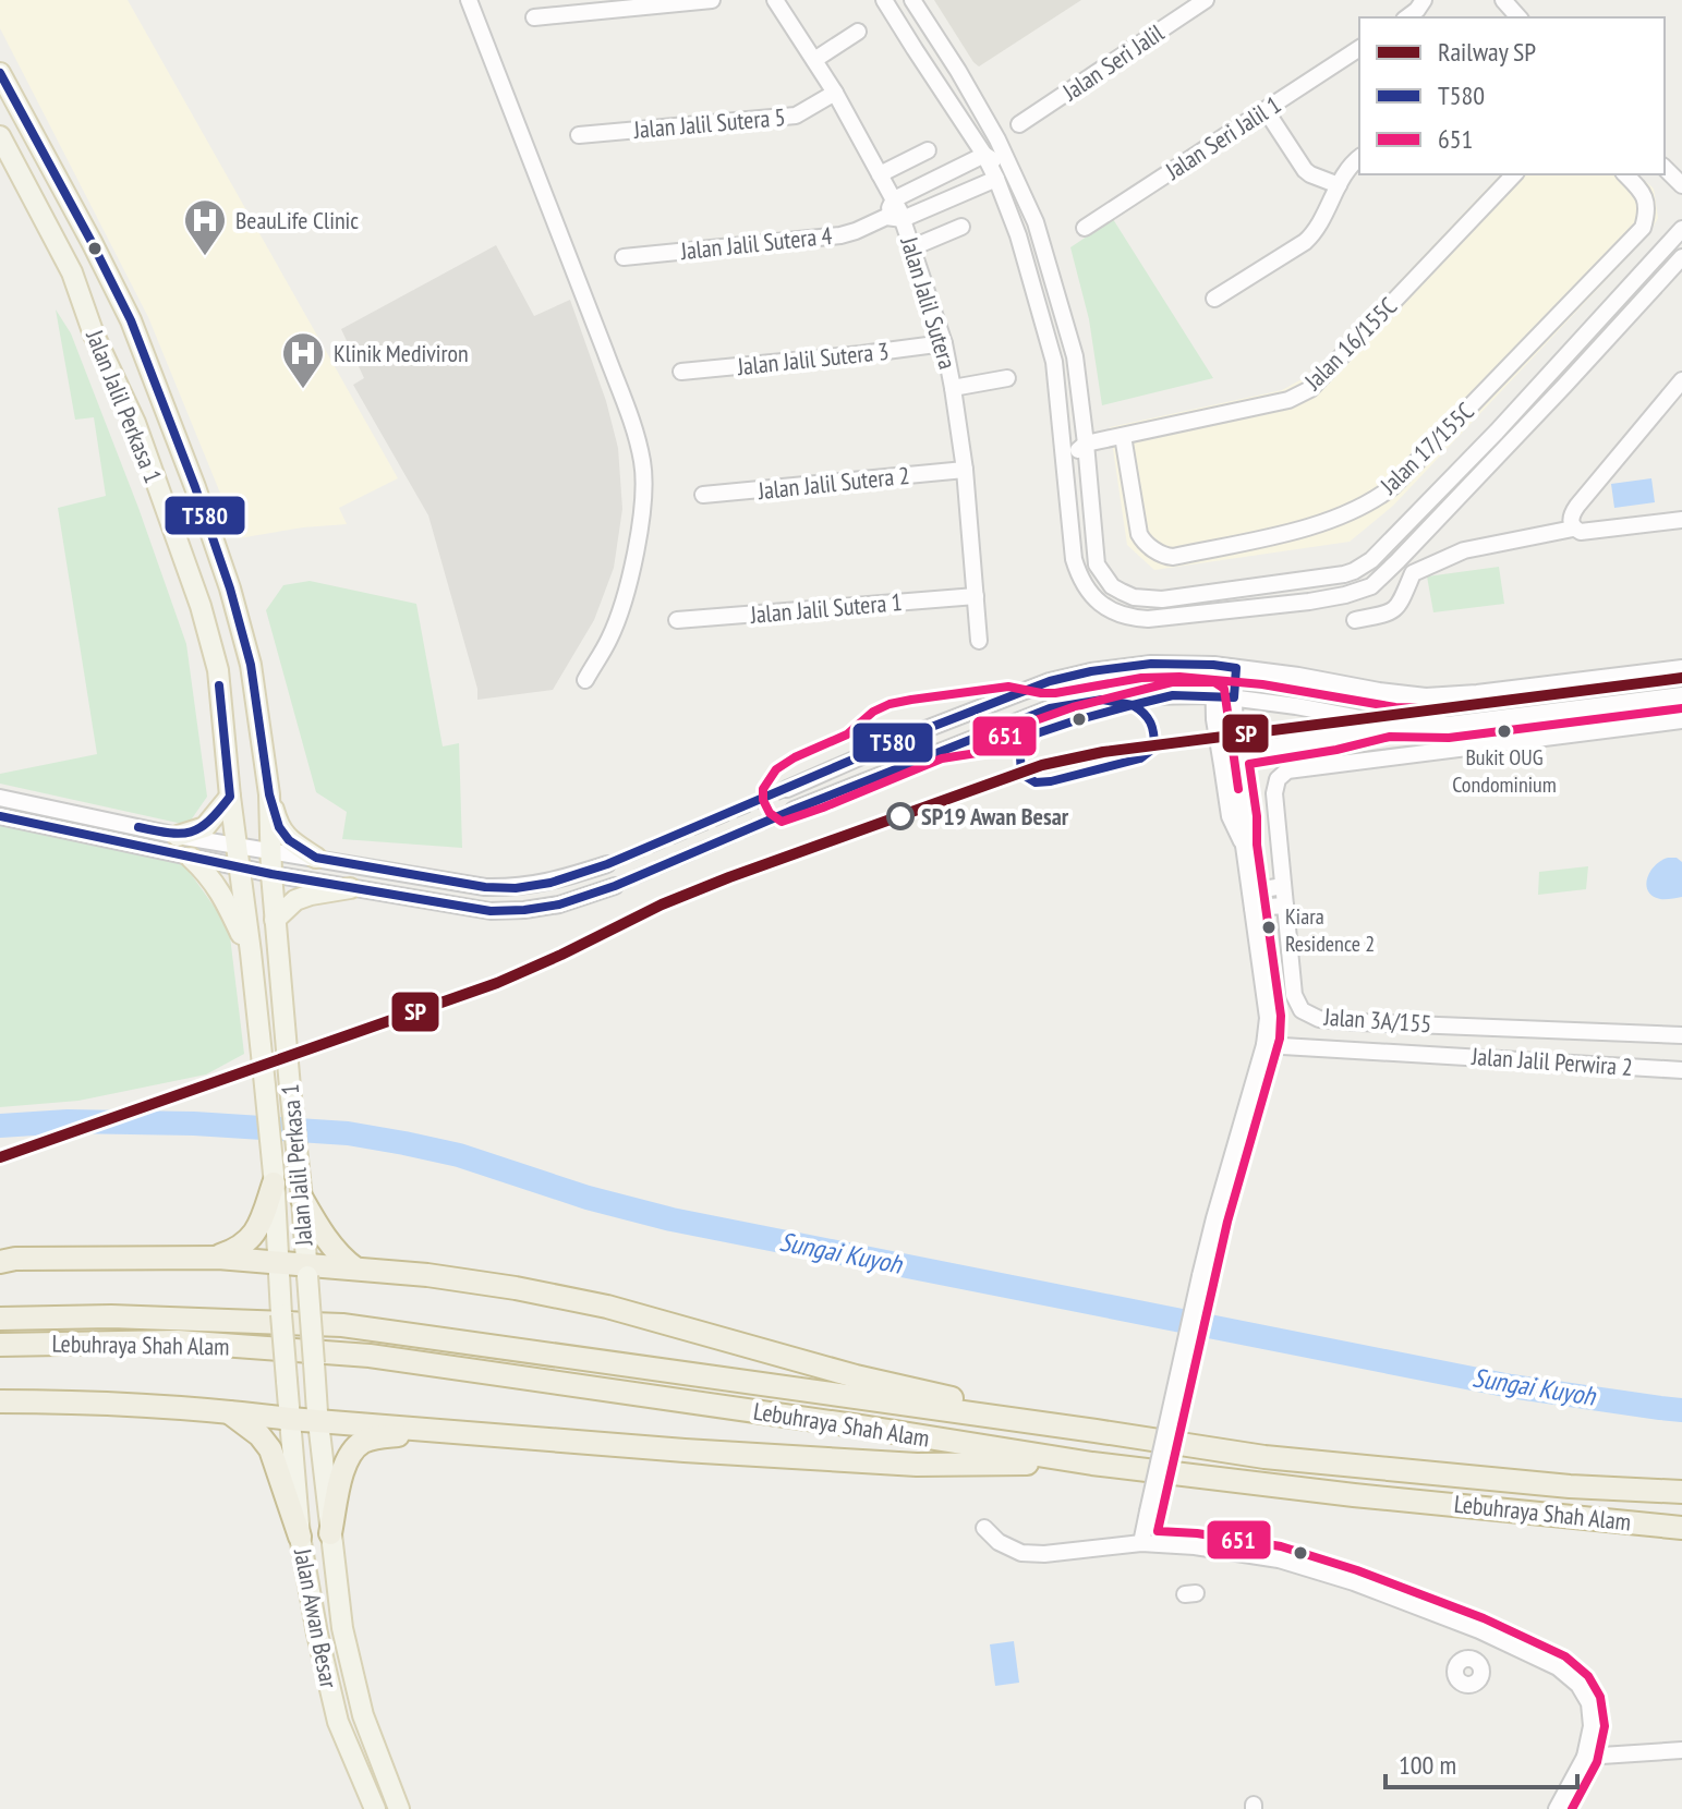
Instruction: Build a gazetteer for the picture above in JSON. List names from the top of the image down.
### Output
{
  "streets": {
    "highway": ["Lebuhraya Shah Alam"],
    "main road": ["Jalan Jalil Perkasa 1", "Jalan Awan Besar"],
    "street": [
      "Jalan Seri Jalil",
      "Jalan Jalil Sutera 5",
      "Jalan Seri Jalil 1",
      "Jalan Jalil Sutera 4",
      "Jalan Jalil Sutera",
      "Jalan 16/155C",
      "Jalan Jalil Sutera 3",
      "Jalan 17/155C",
      "Jalan Jalil Sutera 2",
      "Jalan Jalil Sutera 1",
      "Jalan 3A/155",
      "Jalan Jalil Perwira 2"
    ]
  },
  "crossings": [
    ["Jalan Jalil Sutera 5", "Jalan Jalil Sutera"],
    ["Jalan Jalil Sutera 4", "Jalan Jalil Sutera"],
    ["Jalan Jalil Sutera", "Jalan Jalil Sutera 3"],
    ["Jalan Jalil Sutera", "Jalan Jalil Sutera 2"],
    ["Jalan Jalil Sutera", "Jalan Jalil Sutera 1"],
    ["Jalan 16/155C", "Jalan 17/155C"],
    ["Jalan Jalil Perkasa 1", "Jalan Awan Besar"]
  ],
  "water": ["Sungai Kuyoh"],
  "places": {
    "hospital": ["BeauLife Clinic", "Klinik Mediviron"],
    "other": ["Bukit OUG Condominium", "SP19 Awan Besar", "Kiara Residence 2"]
  },
  "lines": ["transit line T580", "transit line 651", "rail line SP"],
  "legend": ["Railway SP", "T580", "651"],
  "scale_bar": "100 m"
}
